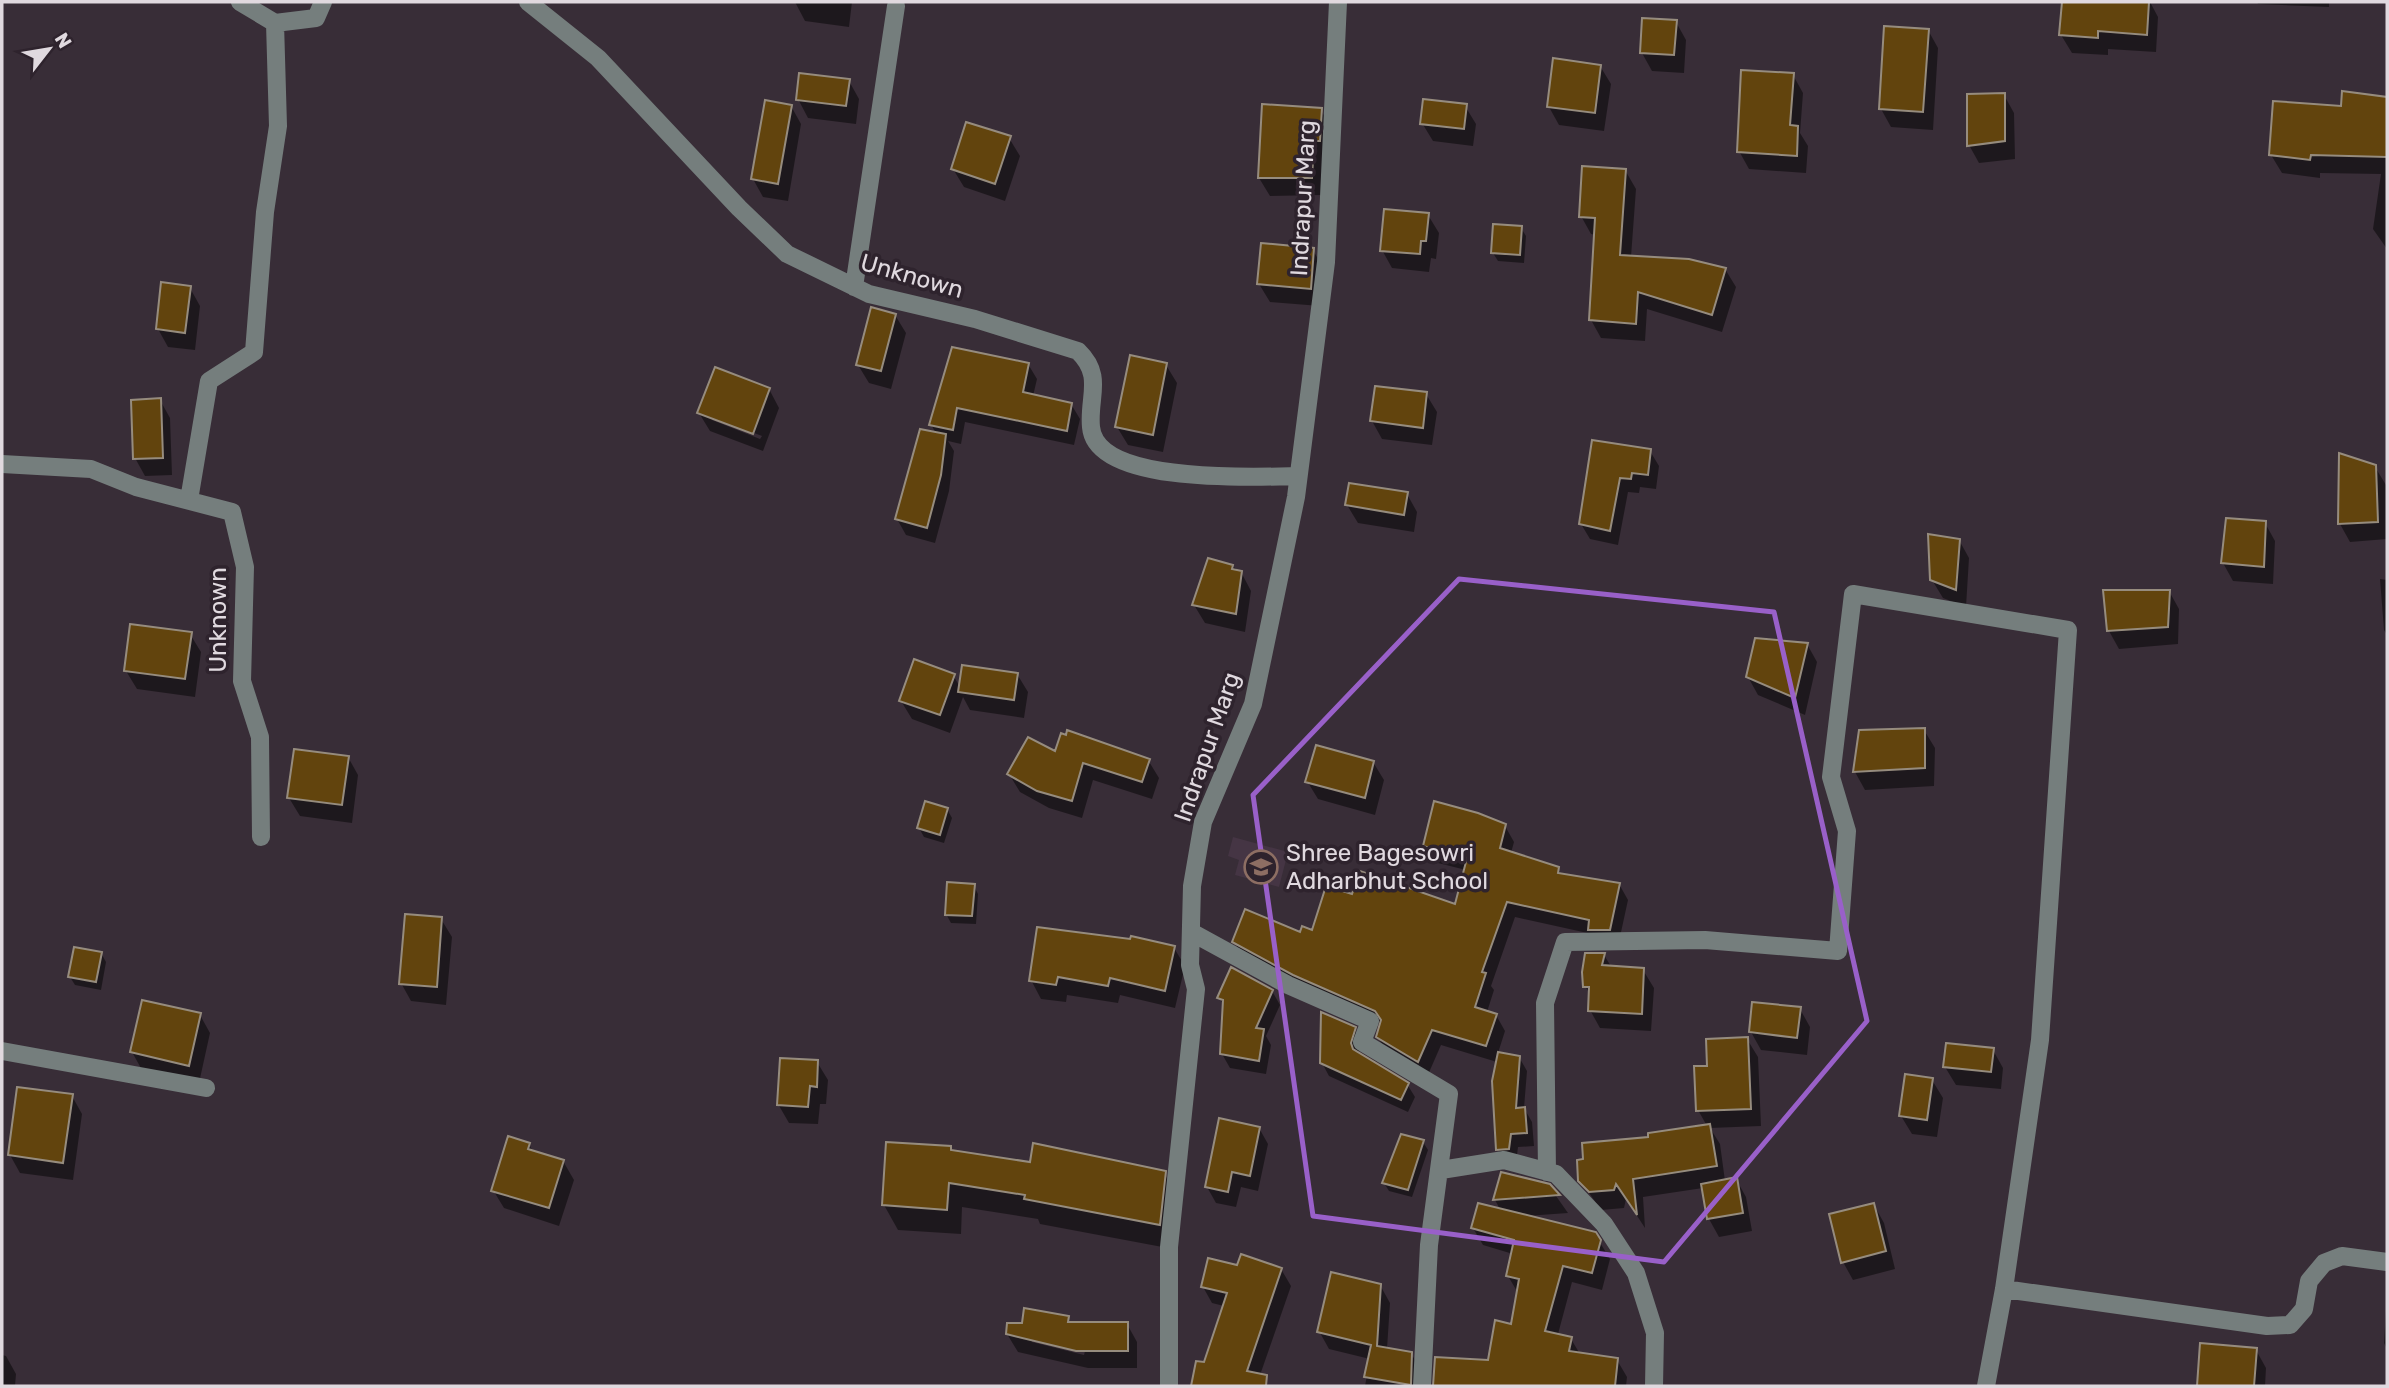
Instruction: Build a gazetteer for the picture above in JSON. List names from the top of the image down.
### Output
{
  "streets": {
    "street": ["Indrapur Marg", "Unknown"]
  },
  "crossings": [
    ["Indrapur Marg", "Unknown"]
  ],
  "places": {
    "school or university": ["Shree Bagesowri Adharbhut School"]
  },
  "north": "top right"
}
